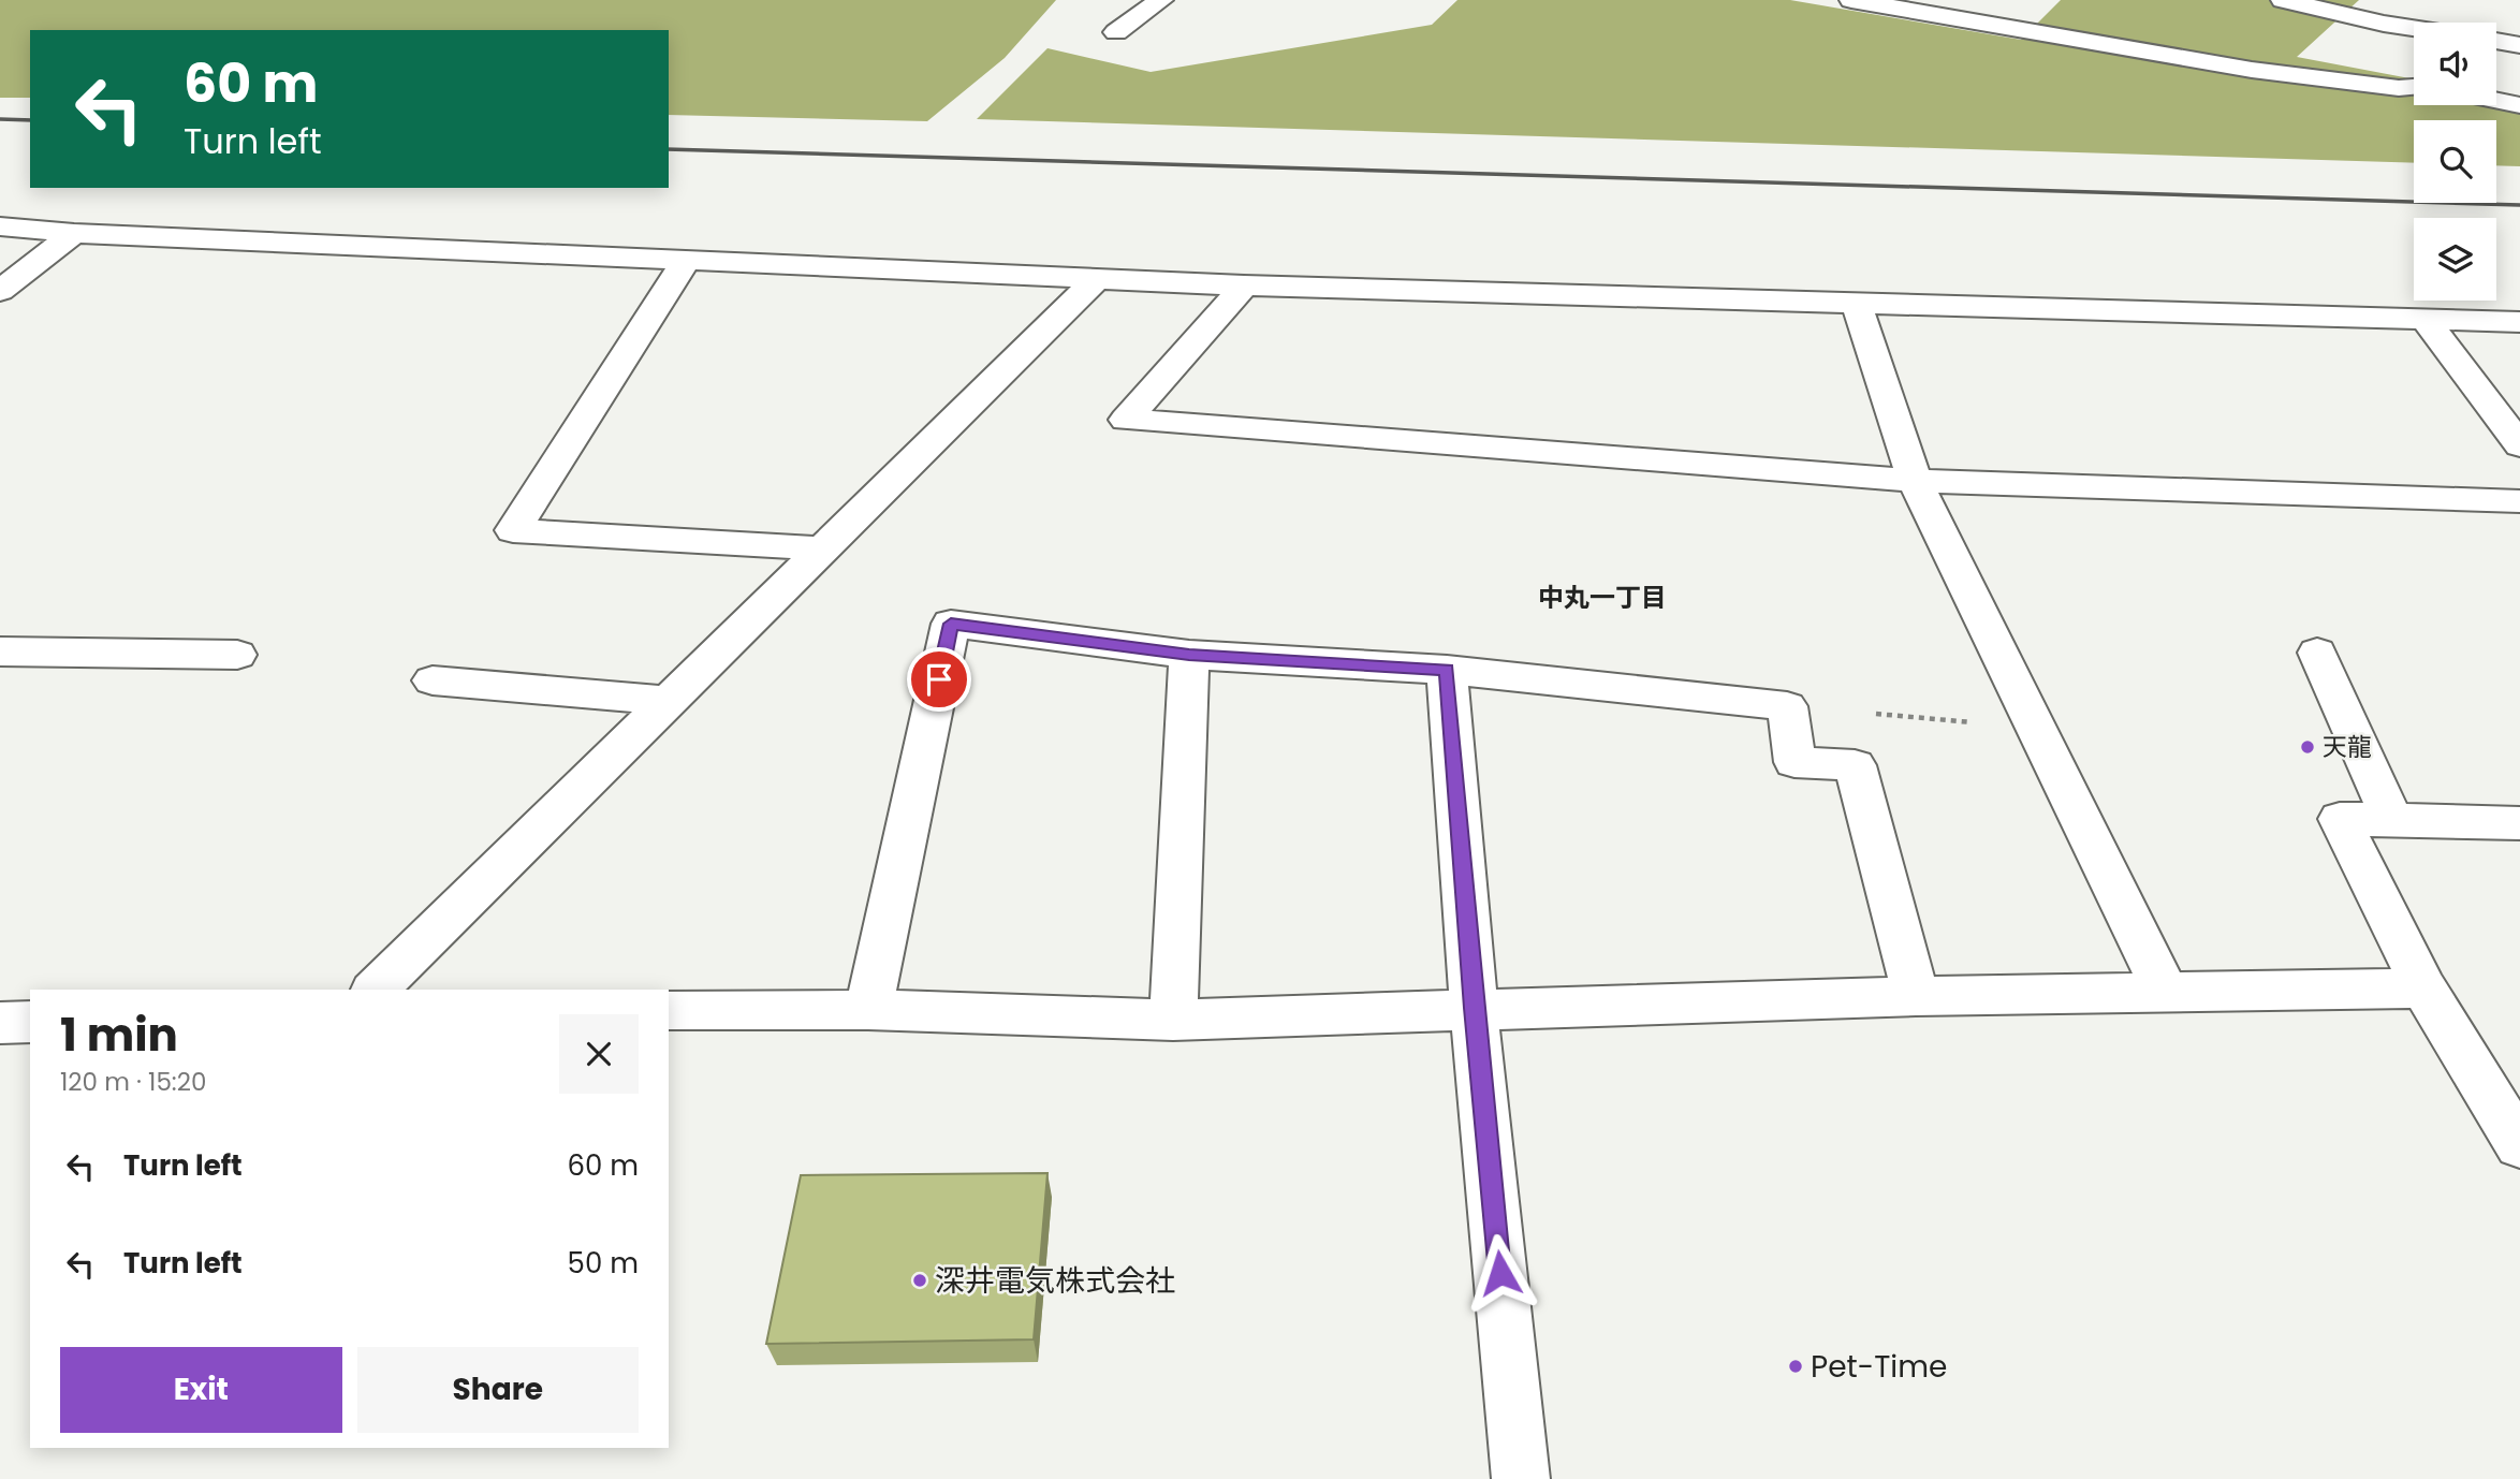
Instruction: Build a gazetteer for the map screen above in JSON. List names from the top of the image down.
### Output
{
  "districts": ["中丸一丁目"],
  "places": ["天龍", "深井電気株式会社", "Pet-Time"],
  "page": {
    "turn": ["60 m", "Turn left"],
    "heading": ["1 min", "120 m · 15:20"],
    "list": [
      {
        "name": "Turn left",
        "value": "60 m"
      },
      {
        "name": "Turn left",
        "value": "50 m"
      }
    ],
    "buttons": ["Exit", "Share"]
  }
}
